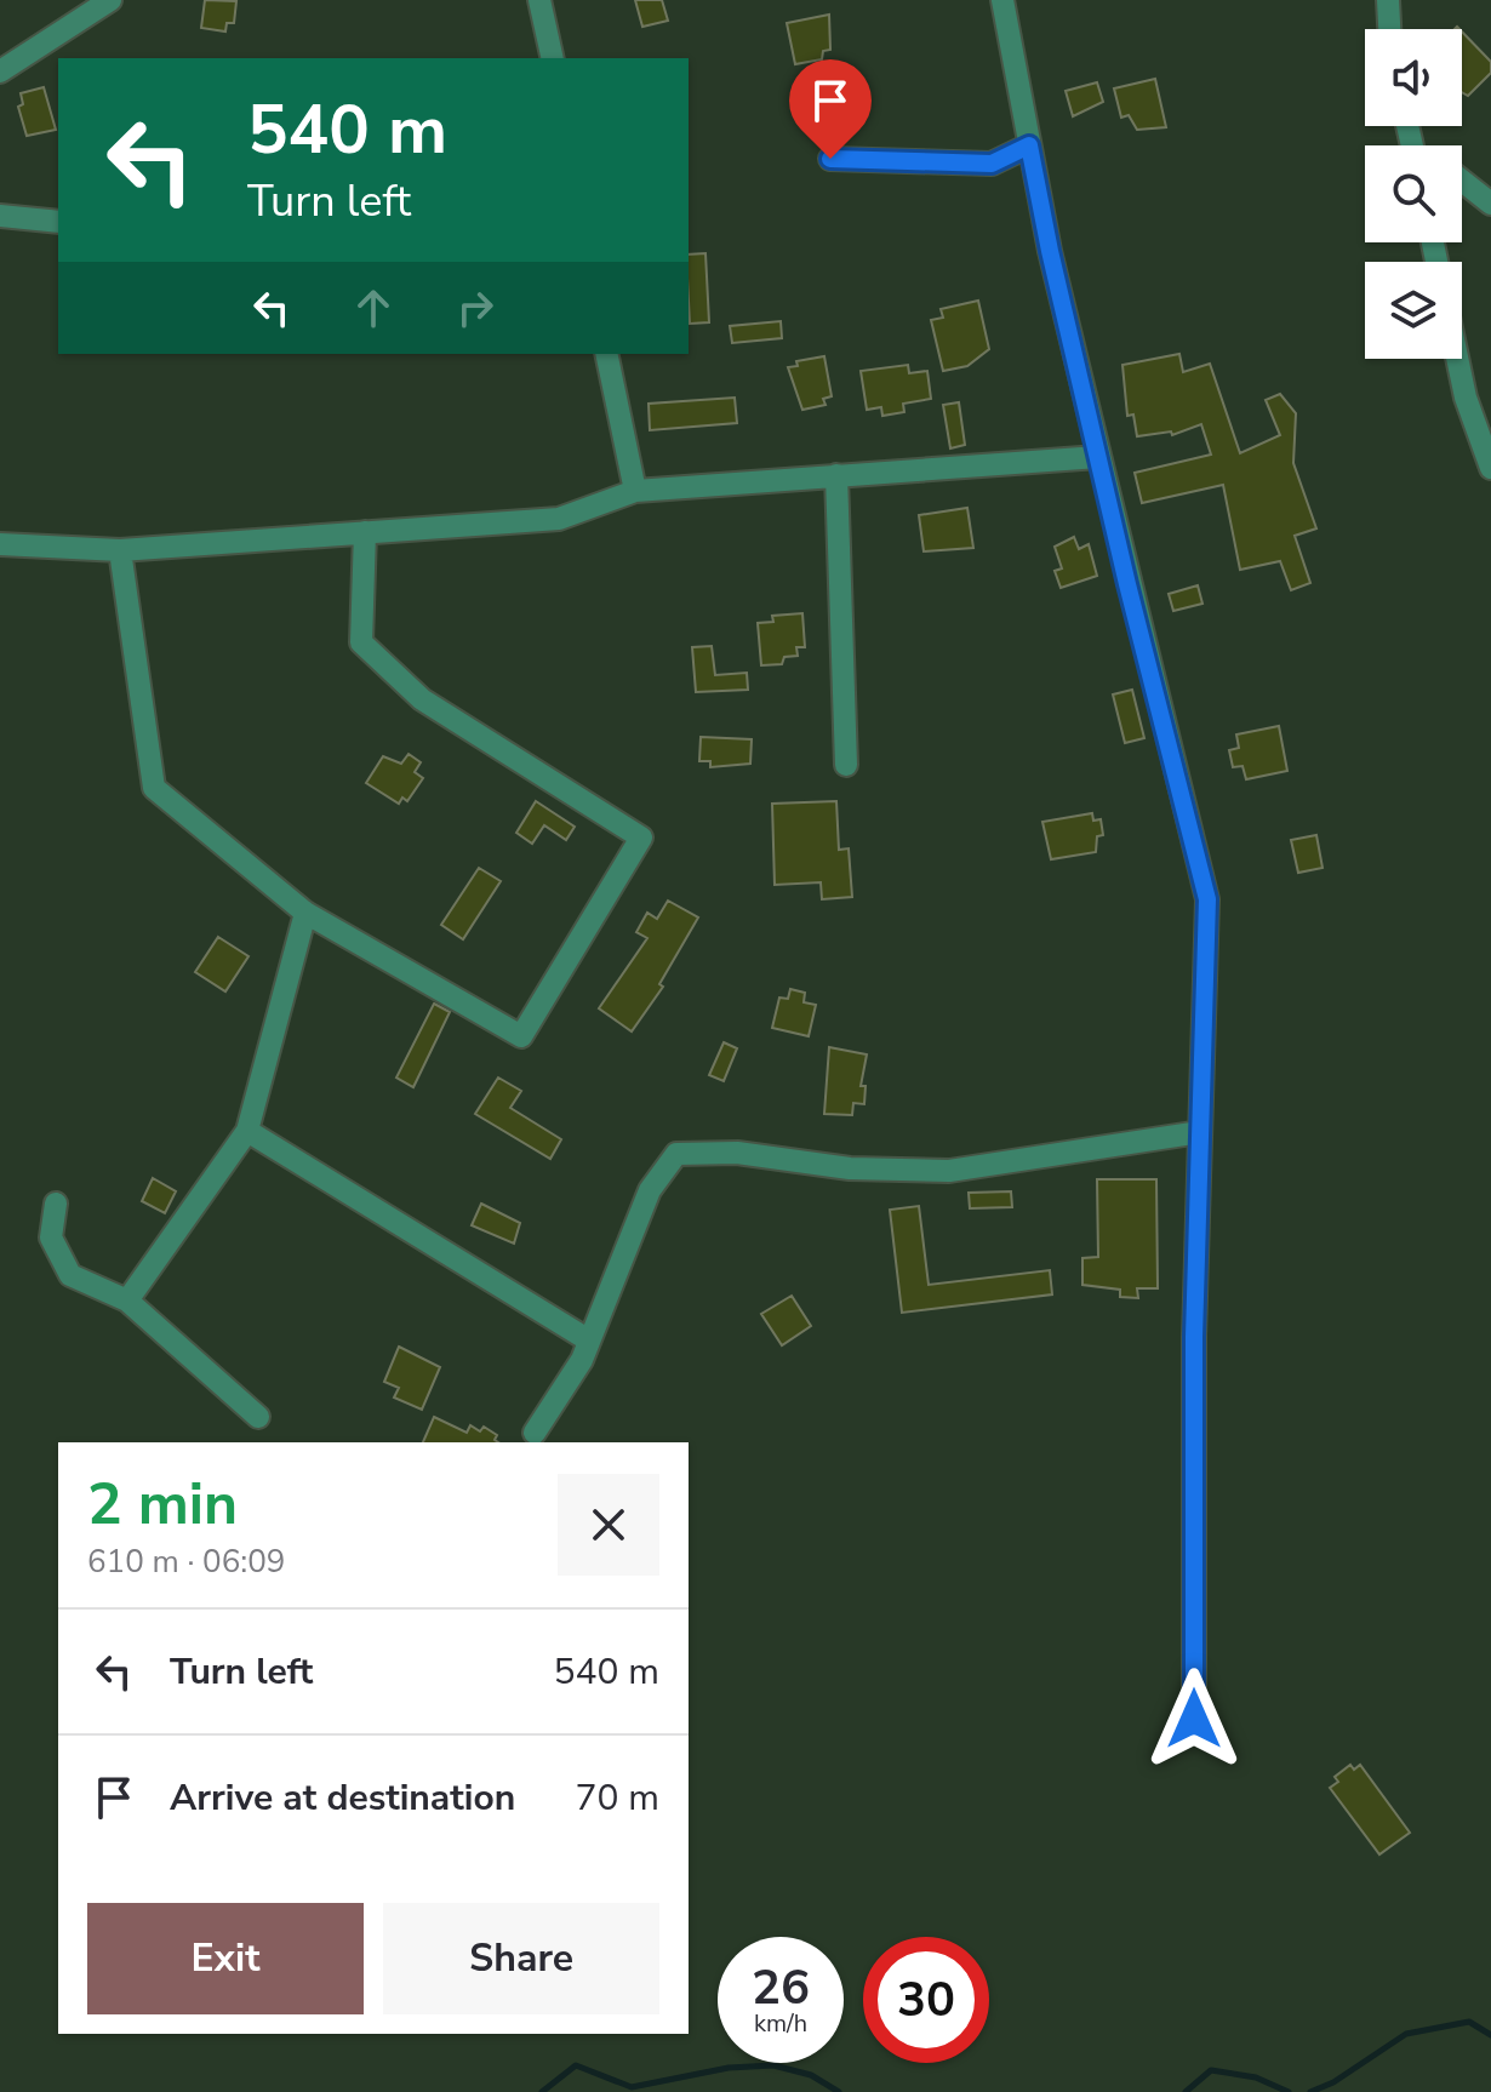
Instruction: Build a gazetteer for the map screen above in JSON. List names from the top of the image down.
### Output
{
  "page": {
    "turn": ["540 m", "Turn left"],
    "heading": ["2 min", "610 m · 06:09"],
    "list": [
      {
        "name": "Turn left",
        "value": "540 m"
      },
      {
        "name": "Arrive at destination",
        "value": "70 m"
      }
    ],
    "buttons": ["Exit", "Share"],
    "speed": "26 km/h",
    "limit": "30"
  }
}
